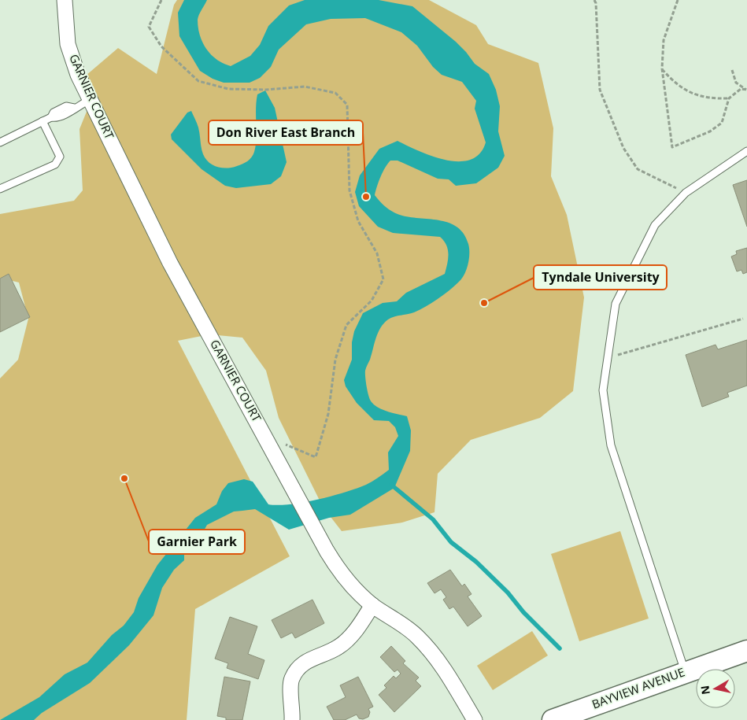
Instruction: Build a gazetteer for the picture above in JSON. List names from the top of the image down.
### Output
{
  "streets": {
    "main road": ["BAYVIEW AVENUE"],
    "street": ["GARNIER COURT"]
  },
  "places": ["Don River East Branch", "Tyndale University", "Garnier Park"],
  "north": "left"
}
